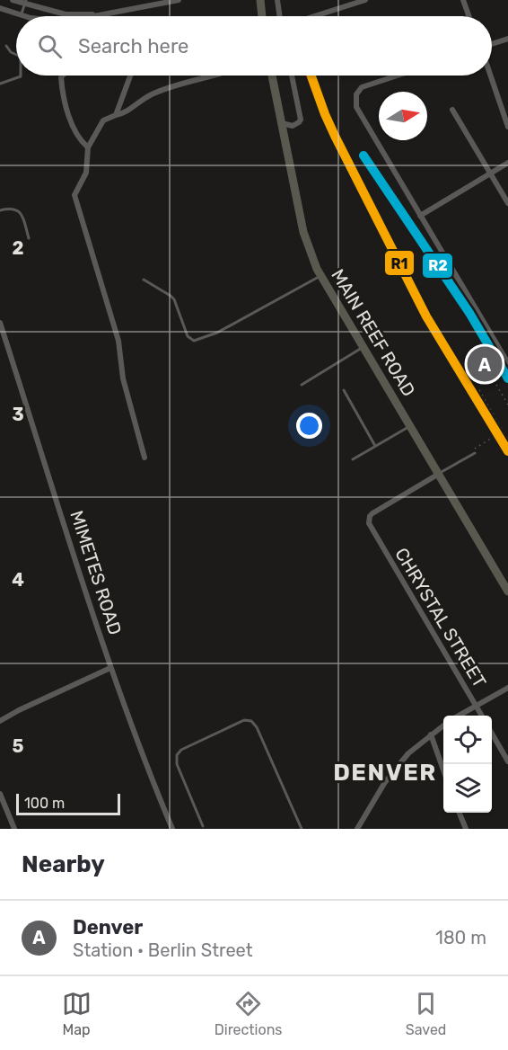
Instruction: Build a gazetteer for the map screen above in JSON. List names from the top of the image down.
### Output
{
  "streets": {
    "main road": ["MAIN REEF ROAD"],
    "street": ["MIMETES ROAD", "CHRYSTAL STREET"]
  },
  "crossings": [
    ["MAIN REEF ROAD", "CHRYSTAL STREET"]
  ],
  "districts": ["DENVER"],
  "lines": ["transit line R1", "transit line R2"],
  "scale_bar": "100 m",
  "north": "right",
  "page": {
    "search": "Search here",
    "pins": "A",
    "scale": "100 m",
    "heading": "Nearby",
    "list": [
      {
        "mark": "A",
        "name": "Denver",
        "note": "Station · Berlin Street",
        "value": "180 m"
      }
    ],
    "nav": ["Map", "Directions", "Saved"]
  },
  "grid": {
    "rows": [
      "2",
      "3",
      "4",
      "5"
    ]
  }
}
